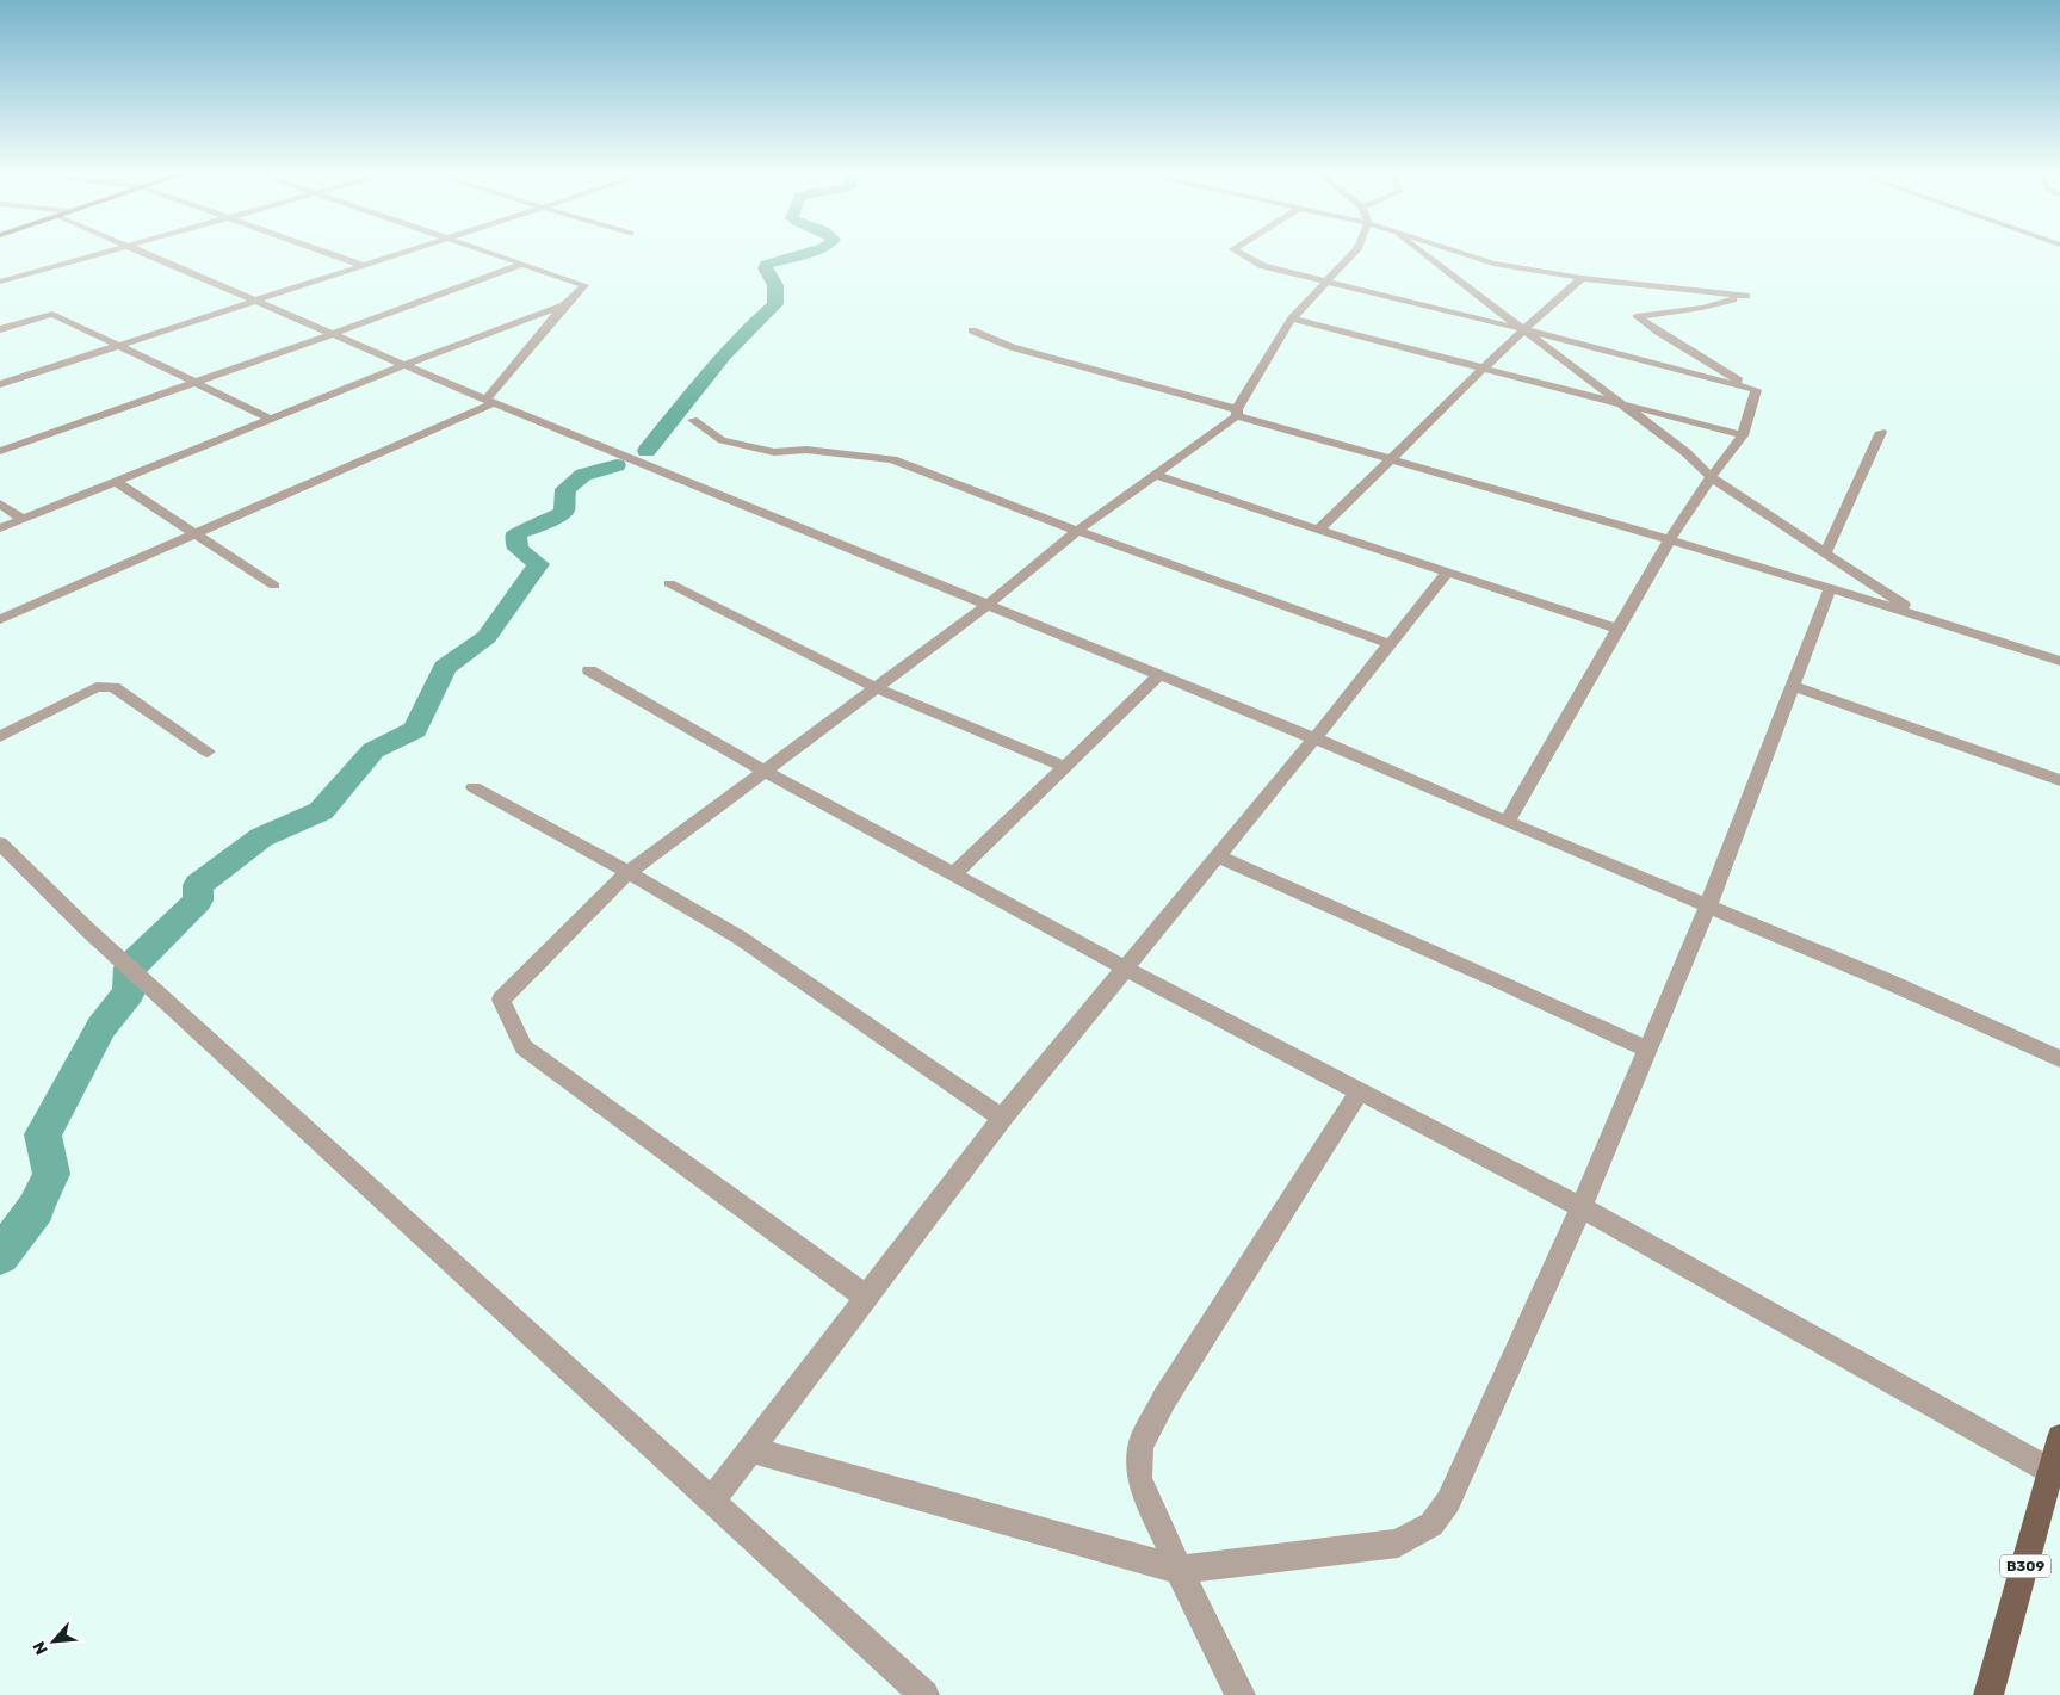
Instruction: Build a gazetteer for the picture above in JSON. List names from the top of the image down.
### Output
{
  "streets": {
    "main road": ["B309"]
  },
  "north": "bottom left"
}
